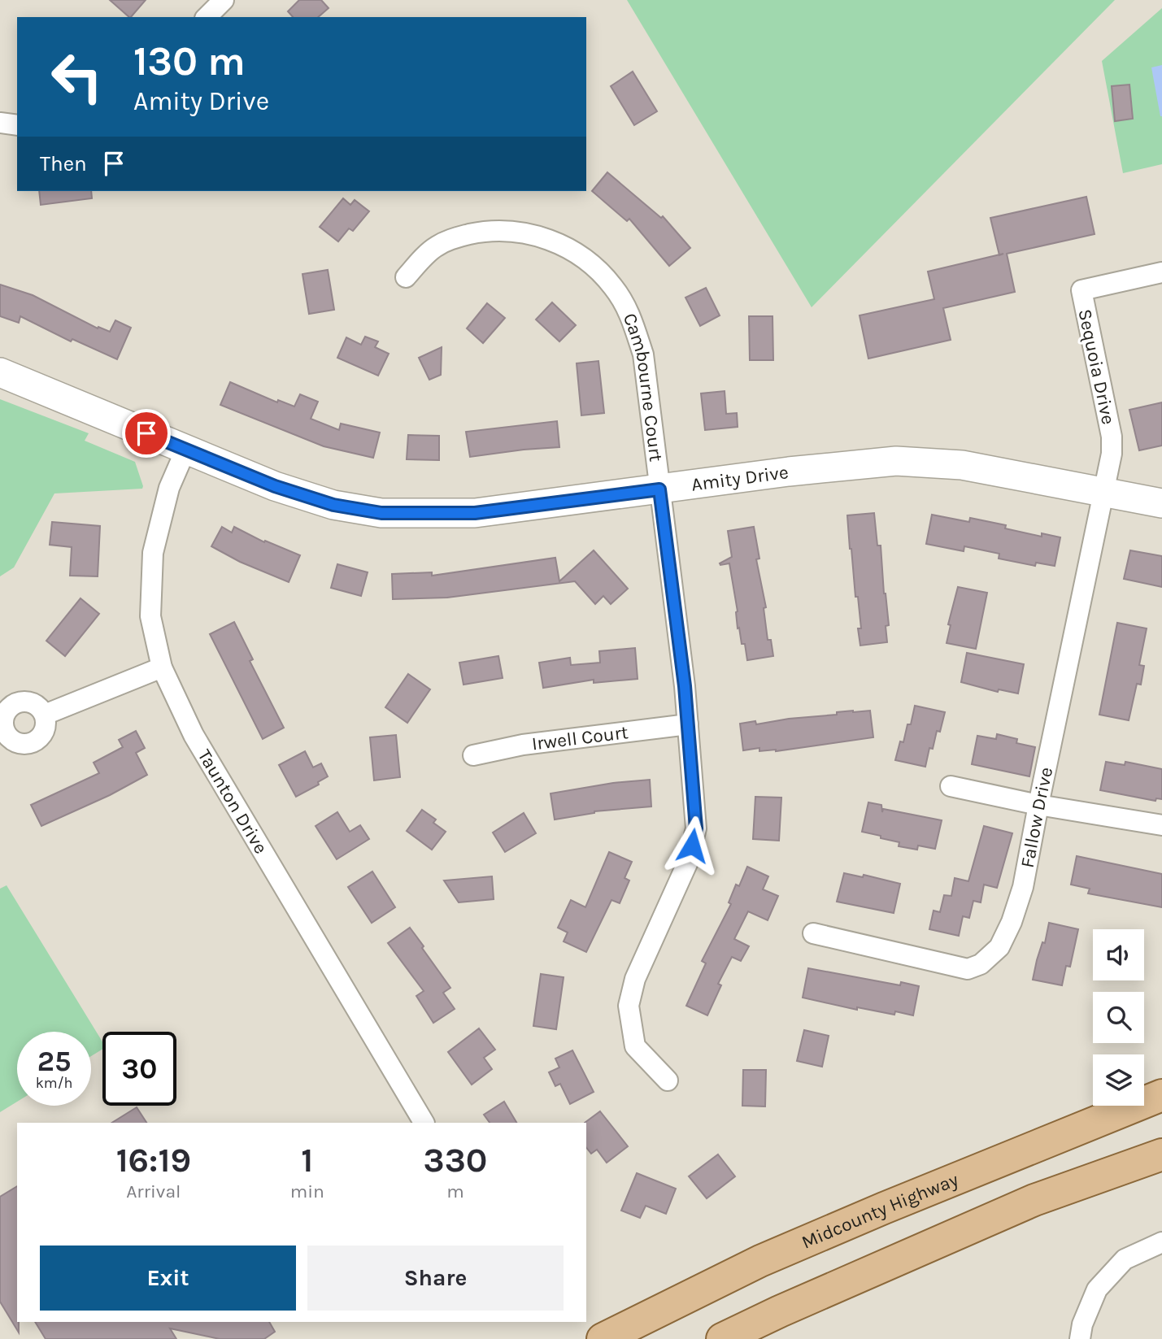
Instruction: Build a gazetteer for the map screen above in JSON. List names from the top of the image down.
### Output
{
  "streets": {
    "main road": ["Midcounty Highway"],
    "street": [
      "Sequoia Drive",
      "Cambourne Court",
      "Amity Drive",
      "Irwell Court",
      "Taunton Drive",
      "Fallow Drive"
    ]
  },
  "crossings": [
    ["Sequoia Drive", "Amity Drive"],
    ["Sequoia Drive", "Fallow Drive"],
    ["Cambourne Court", "Amity Drive"],
    ["Cambourne Court", "Irwell Court"],
    ["Amity Drive", "Taunton Drive"],
    ["Amity Drive", "Fallow Drive"]
  ],
  "page": {
    "turn": ["130 m", "Amity Drive"],
    "then": "Then",
    "speed": "25 km/h",
    "limit": "30",
    "eta": [
      "16:19",
      "Arrival",
      "1",
      "min",
      "330",
      "m"
    ],
    "buttons": ["Exit", "Share"]
  }
}
